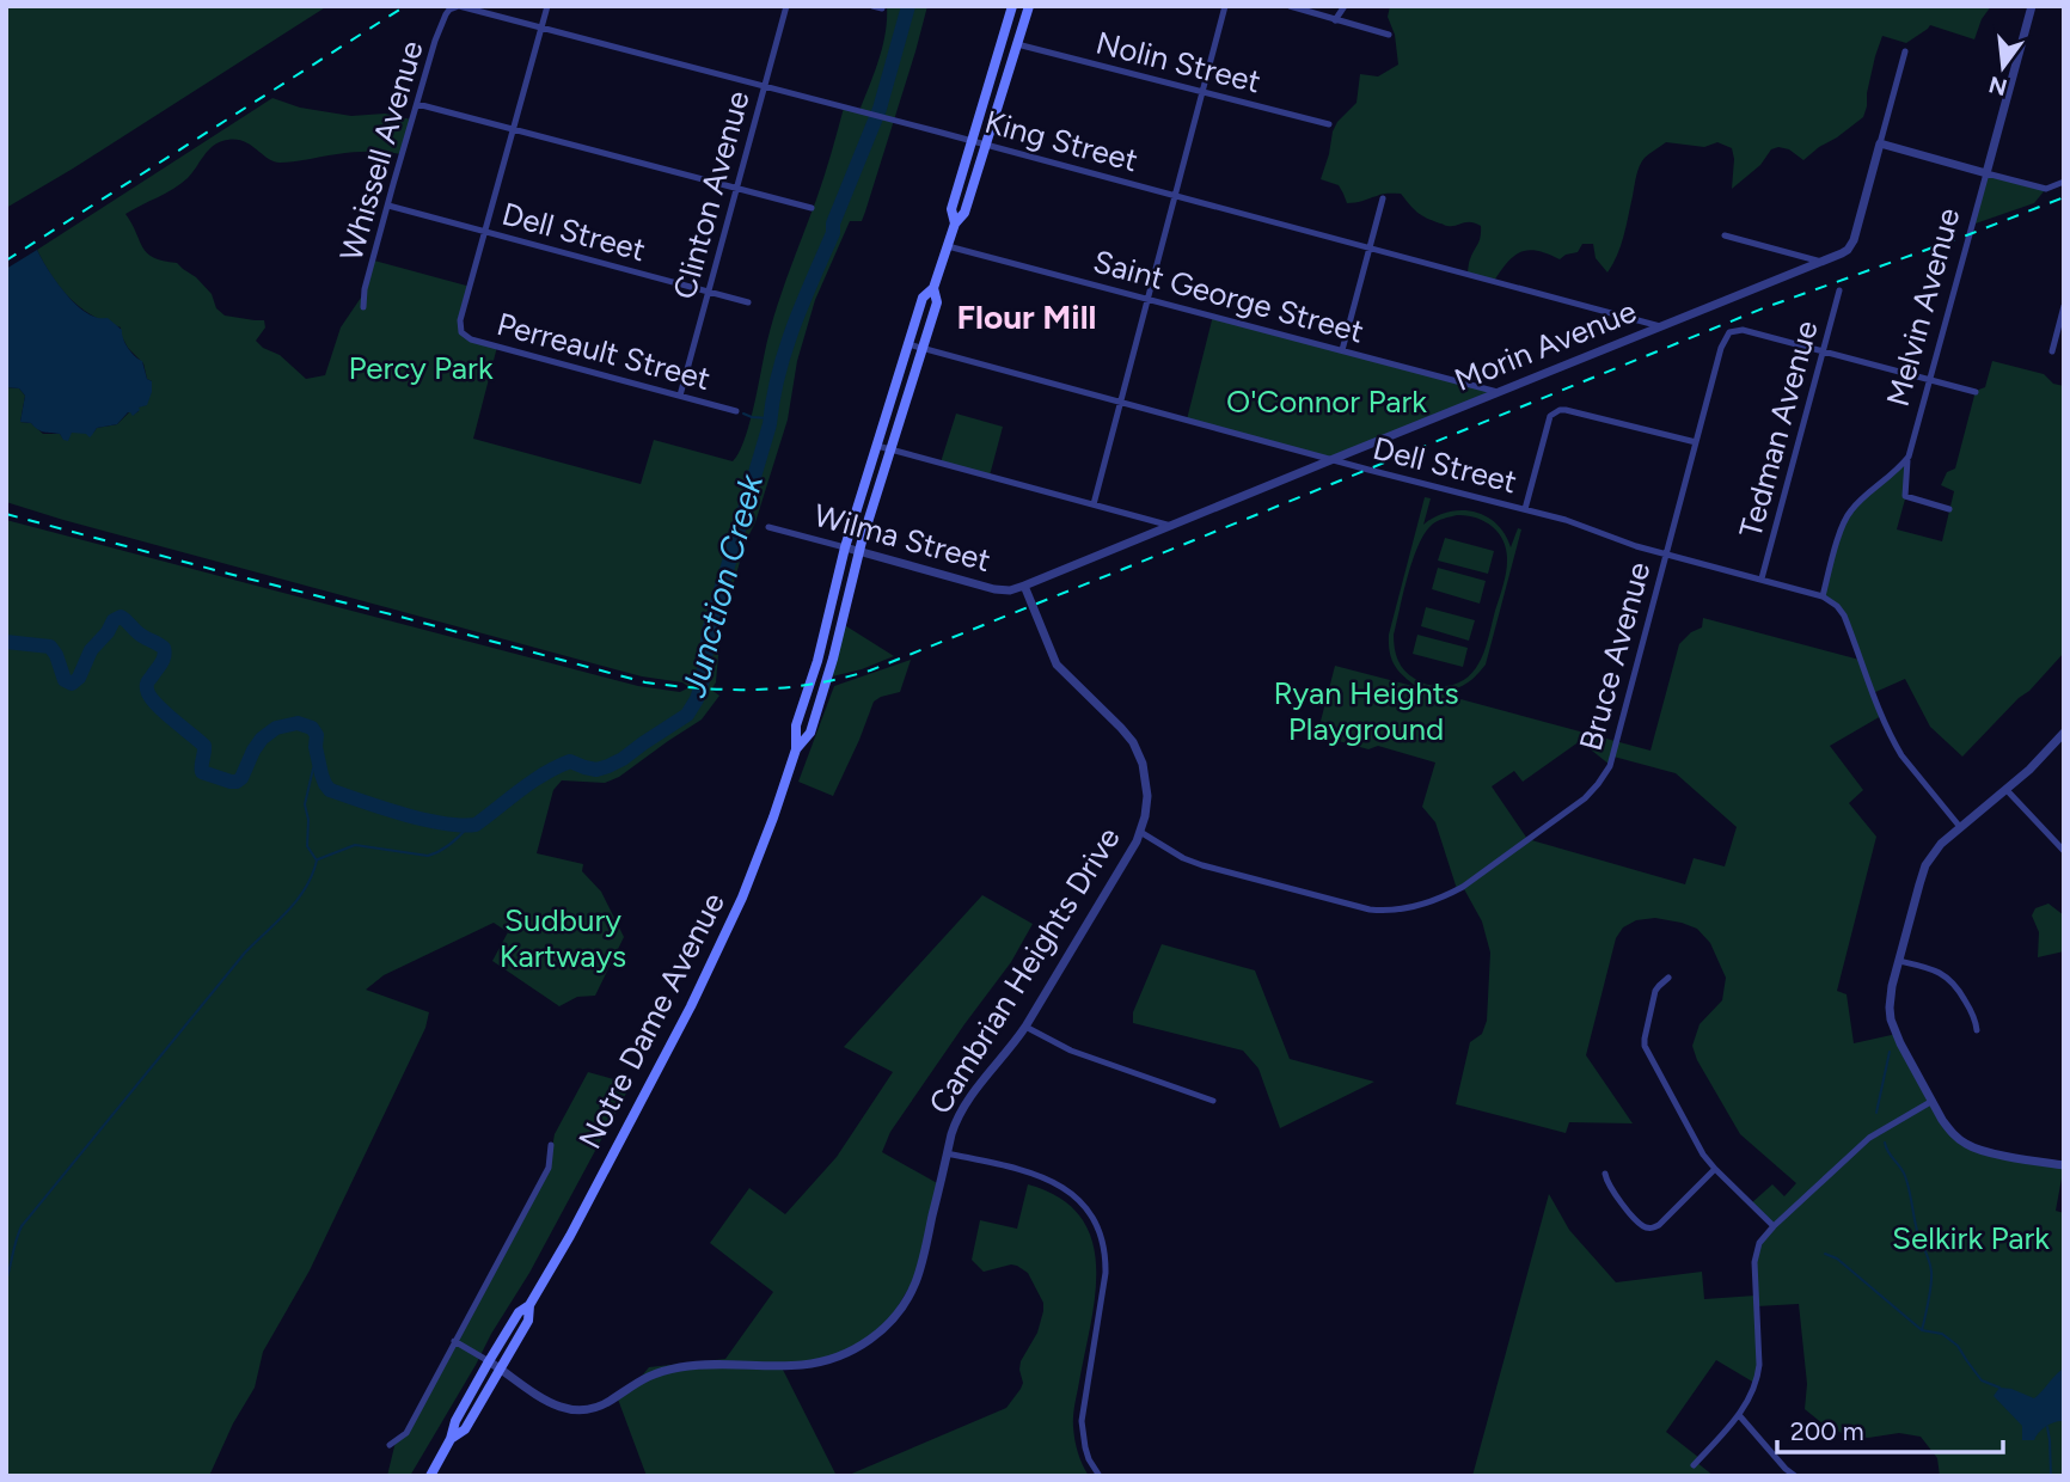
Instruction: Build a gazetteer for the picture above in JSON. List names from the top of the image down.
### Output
{
  "streets": {
    "main road": ["Notre Dame Avenue"],
    "street": [
      "Nolin Street",
      "King Street",
      "Whissell Avenue",
      "Clinton Avenue",
      "Dell Street",
      "Saint George Street",
      "Melvin Avenue",
      "Morin Avenue",
      "Perreault Street",
      "Tedman Avenue",
      "Wilma Street",
      "Bruce Avenue",
      "Cambrian Heights Drive"
    ]
  },
  "crossings": [
    ["Nolin Street", "Notre Dame Avenue"],
    ["King Street", "Whissell Avenue"],
    ["King Street", "Clinton Avenue"],
    ["King Street", "Morin Avenue"],
    ["King Street", "Notre Dame Avenue"],
    ["Whissell Avenue", "Dell Street"],
    ["Clinton Avenue", "Dell Street"],
    ["Clinton Avenue", "Perreault Street"],
    ["Dell Street", "Morin Avenue"],
    ["Dell Street", "Perreault Street"],
    ["Dell Street", "Tedman Avenue"],
    ["Dell Street", "Bruce Avenue"],
    ["Dell Street", "Notre Dame Avenue"],
    ["Saint George Street", "Morin Avenue"],
    ["Saint George Street", "Notre Dame Avenue"],
    ["Morin Avenue", "Wilma Street"],
    ["Morin Avenue", "Cambrian Heights Drive"],
    ["Tedman Avenue", "Bruce Avenue"],
    ["Wilma Street", "Cambrian Heights Drive"],
    ["Wilma Street", "Notre Dame Avenue"],
    ["Bruce Avenue", "Cambrian Heights Drive"],
    ["Cambrian Heights Drive", "Notre Dame Avenue"]
  ],
  "districts": ["Flour Mill"],
  "water": ["Junction Creek"],
  "parks": [
    "Percy Park",
    "O'Connor Park",
    "Ryan Heights Playground",
    "Sudbury Kartways",
    "Selkirk Park"
  ],
  "scale_bar": "200 m",
  "north": "bottom"
}
